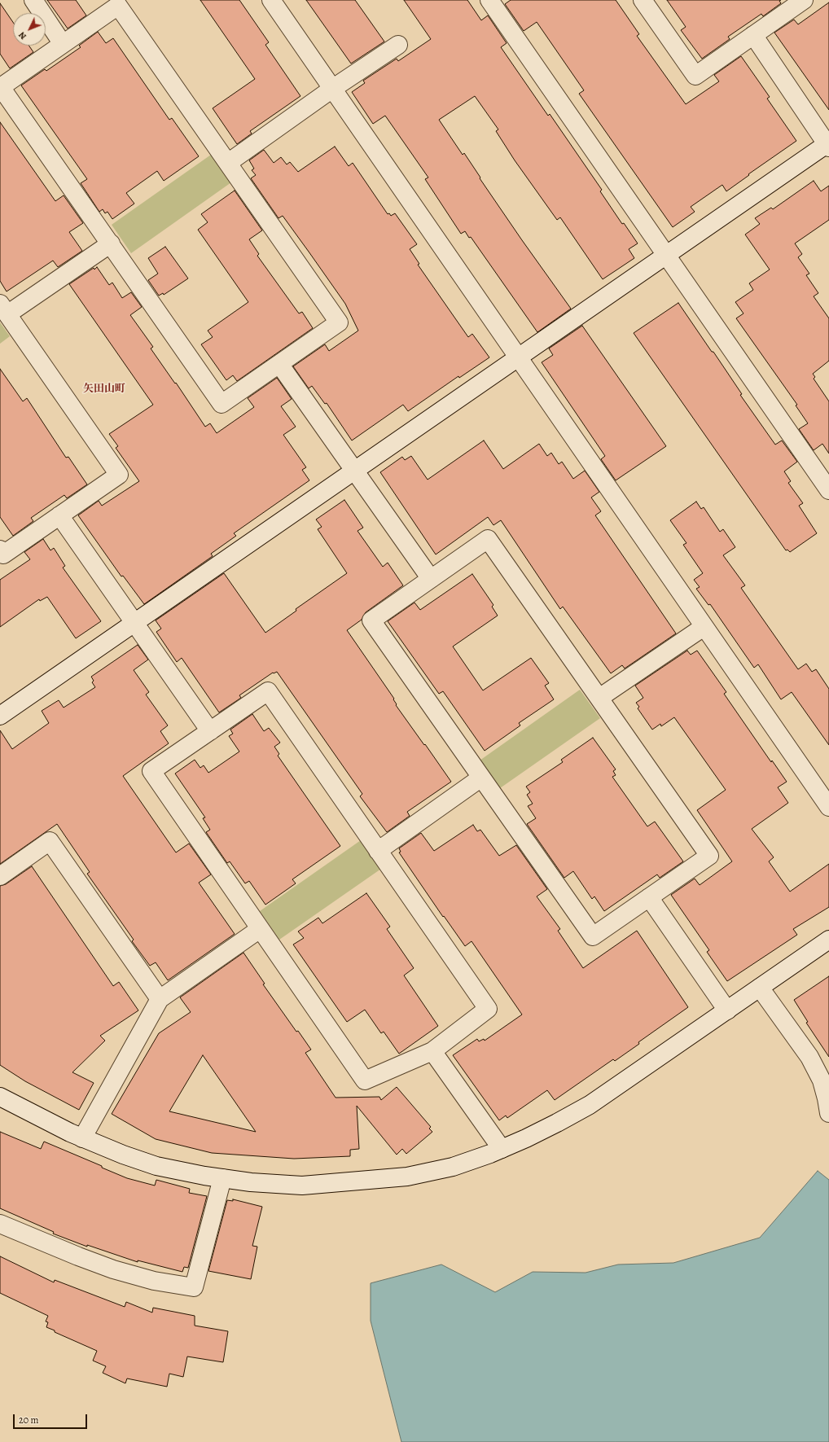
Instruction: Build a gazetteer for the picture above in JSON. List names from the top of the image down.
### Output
{
  "districts": ["矢田山町"],
  "scale_bar": "20 m",
  "north": "bottom left"
}
